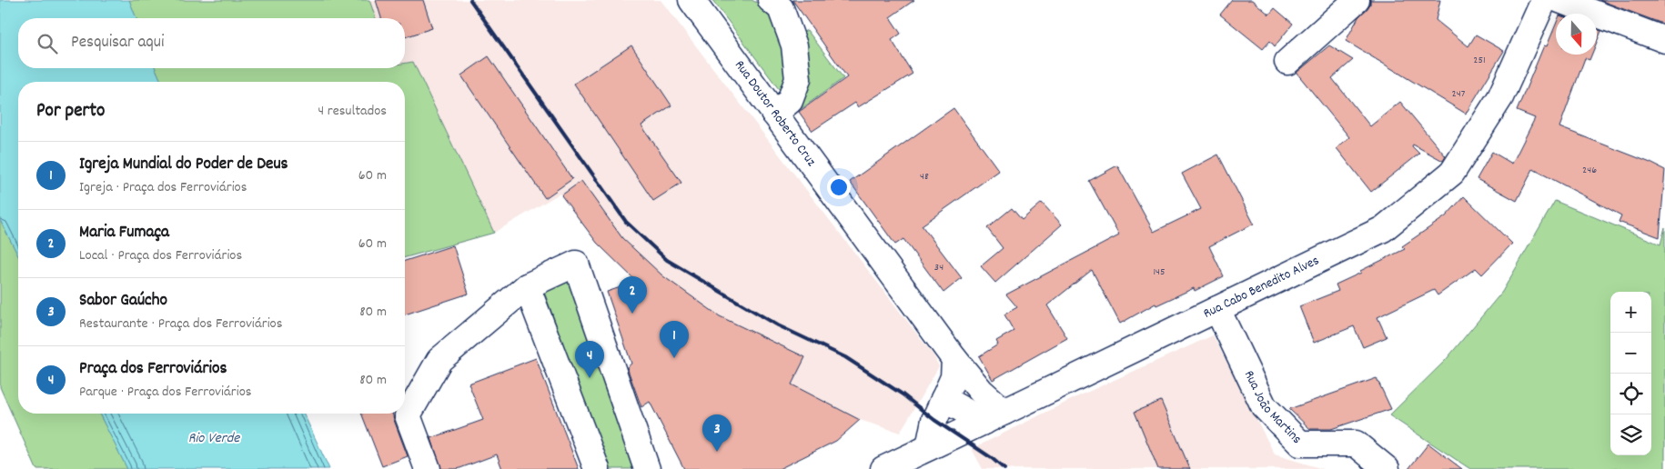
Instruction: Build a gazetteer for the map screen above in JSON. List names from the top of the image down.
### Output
{
  "streets": {
    "main road": ["Rua Doutor Roberto Cruz", "Rua Cabo Benedito Alves", "Rua João Martins"]
  },
  "crossings": [
    ["Rua Doutor Roberto Cruz", "Rua Cabo Benedito Alves"],
    ["Rua Cabo Benedito Alves", "Rua João Martins"]
  ],
  "water": ["Rio Verde"],
  "house_numbers": [
    "251",
    "247",
    "246",
    "48",
    "34",
    "145"
  ],
  "north": "bottom",
  "page": {
    "search": "Pesquisar aqui",
    "heading": ["Por perto", "4 resultados"],
    "list": [
      {
        "mark": "1",
        "name": "Igreja Mundial do Poder de Deus",
        "note": "Igreja · Praça dos Ferroviários",
        "value": "60 m"
      },
      {
        "mark": "2",
        "name": "Maria Fumaça",
        "note": "Local · Praça dos Ferroviários",
        "value": "60 m"
      },
      {
        "mark": "3",
        "name": "Sabor Gaúcho",
        "note": "Restaurante · Praça dos Ferroviários",
        "value": "80 m"
      },
      {
        "mark": "4",
        "name": "Praça dos Ferroviários",
        "note": "Parque · Praça dos Ferroviários",
        "value": "80 m"
      }
    ],
    "pins": [
      "2",
      "1",
      "4",
      "3"
    ],
    "map_buttons": ["+", "−"]
  }
}
